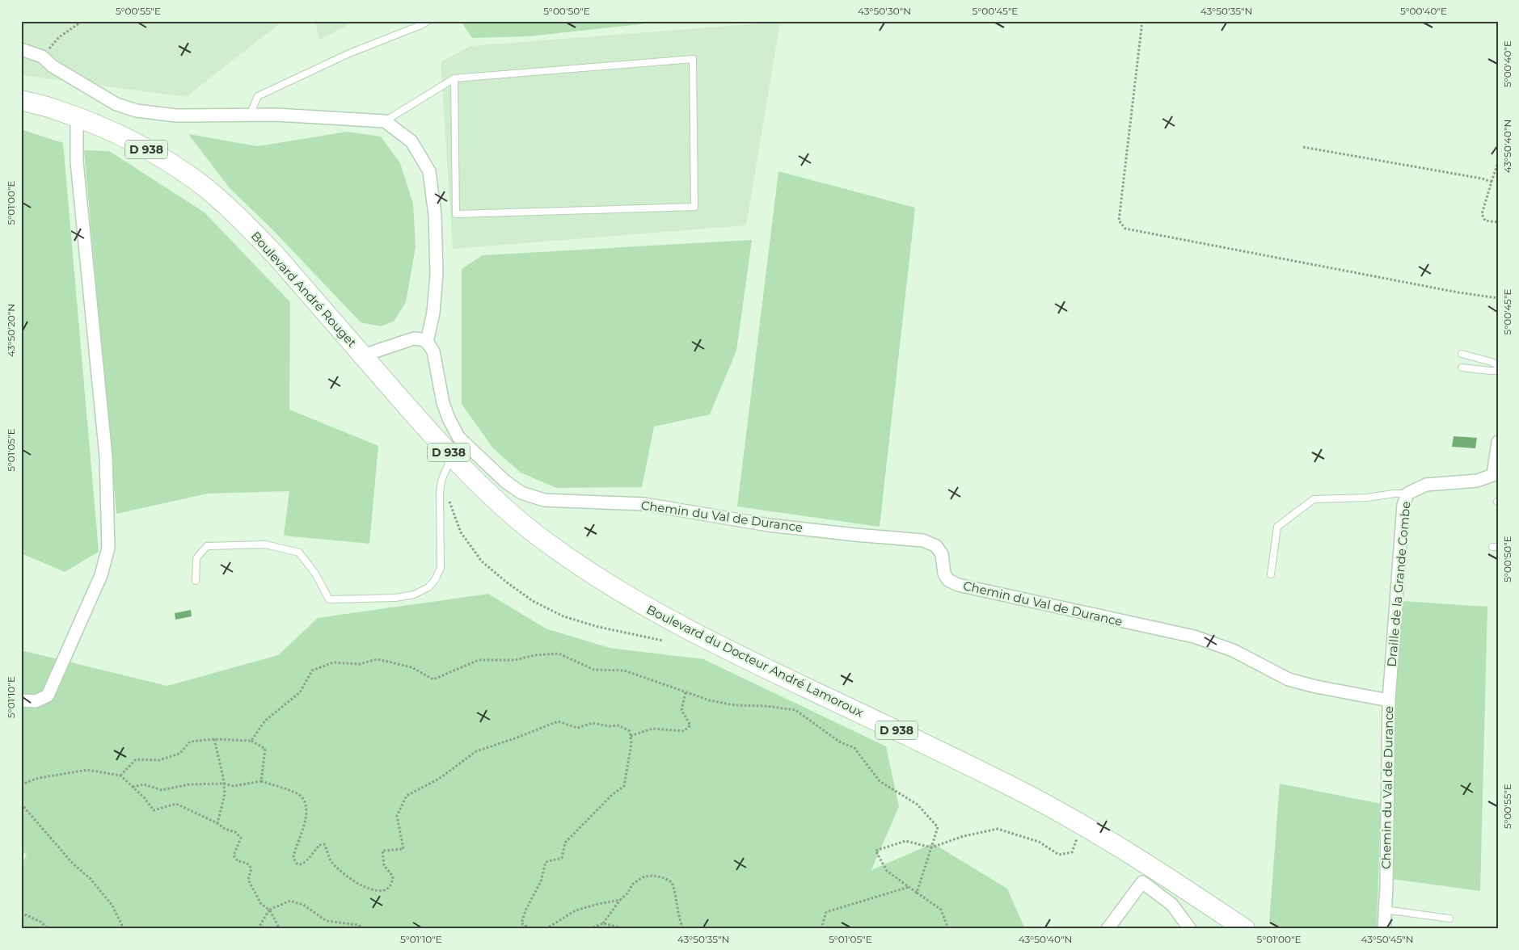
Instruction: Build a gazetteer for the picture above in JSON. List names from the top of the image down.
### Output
{
  "streets": {
    "main road": ["D 938", "Boulevard André Rouget", "Boulevard du Docteur André Lamoroux"],
    "street": ["Chemin du Val de Durance", "Draille de la Grande Combe"]
  },
  "crossings": [
    ["Boulevard André Rouget", "Boulevard du Docteur André Lamoroux"],
    ["Chemin du Val de Durance", "Draille de la Grande Combe"]
  ],
  "coordinates": [
    "5°00'55\"E",
    "5°00'50\"E",
    "43°50'30\"N",
    "5°00'45\"E",
    "43°50'35\"N",
    "5°00'40\"E",
    "43°50'40\"N",
    "5°01'00\"E",
    "43°50'20\"N",
    "5°01'05\"E",
    "5°01'10\"E",
    "43°50'45\"N"
  ]
}
